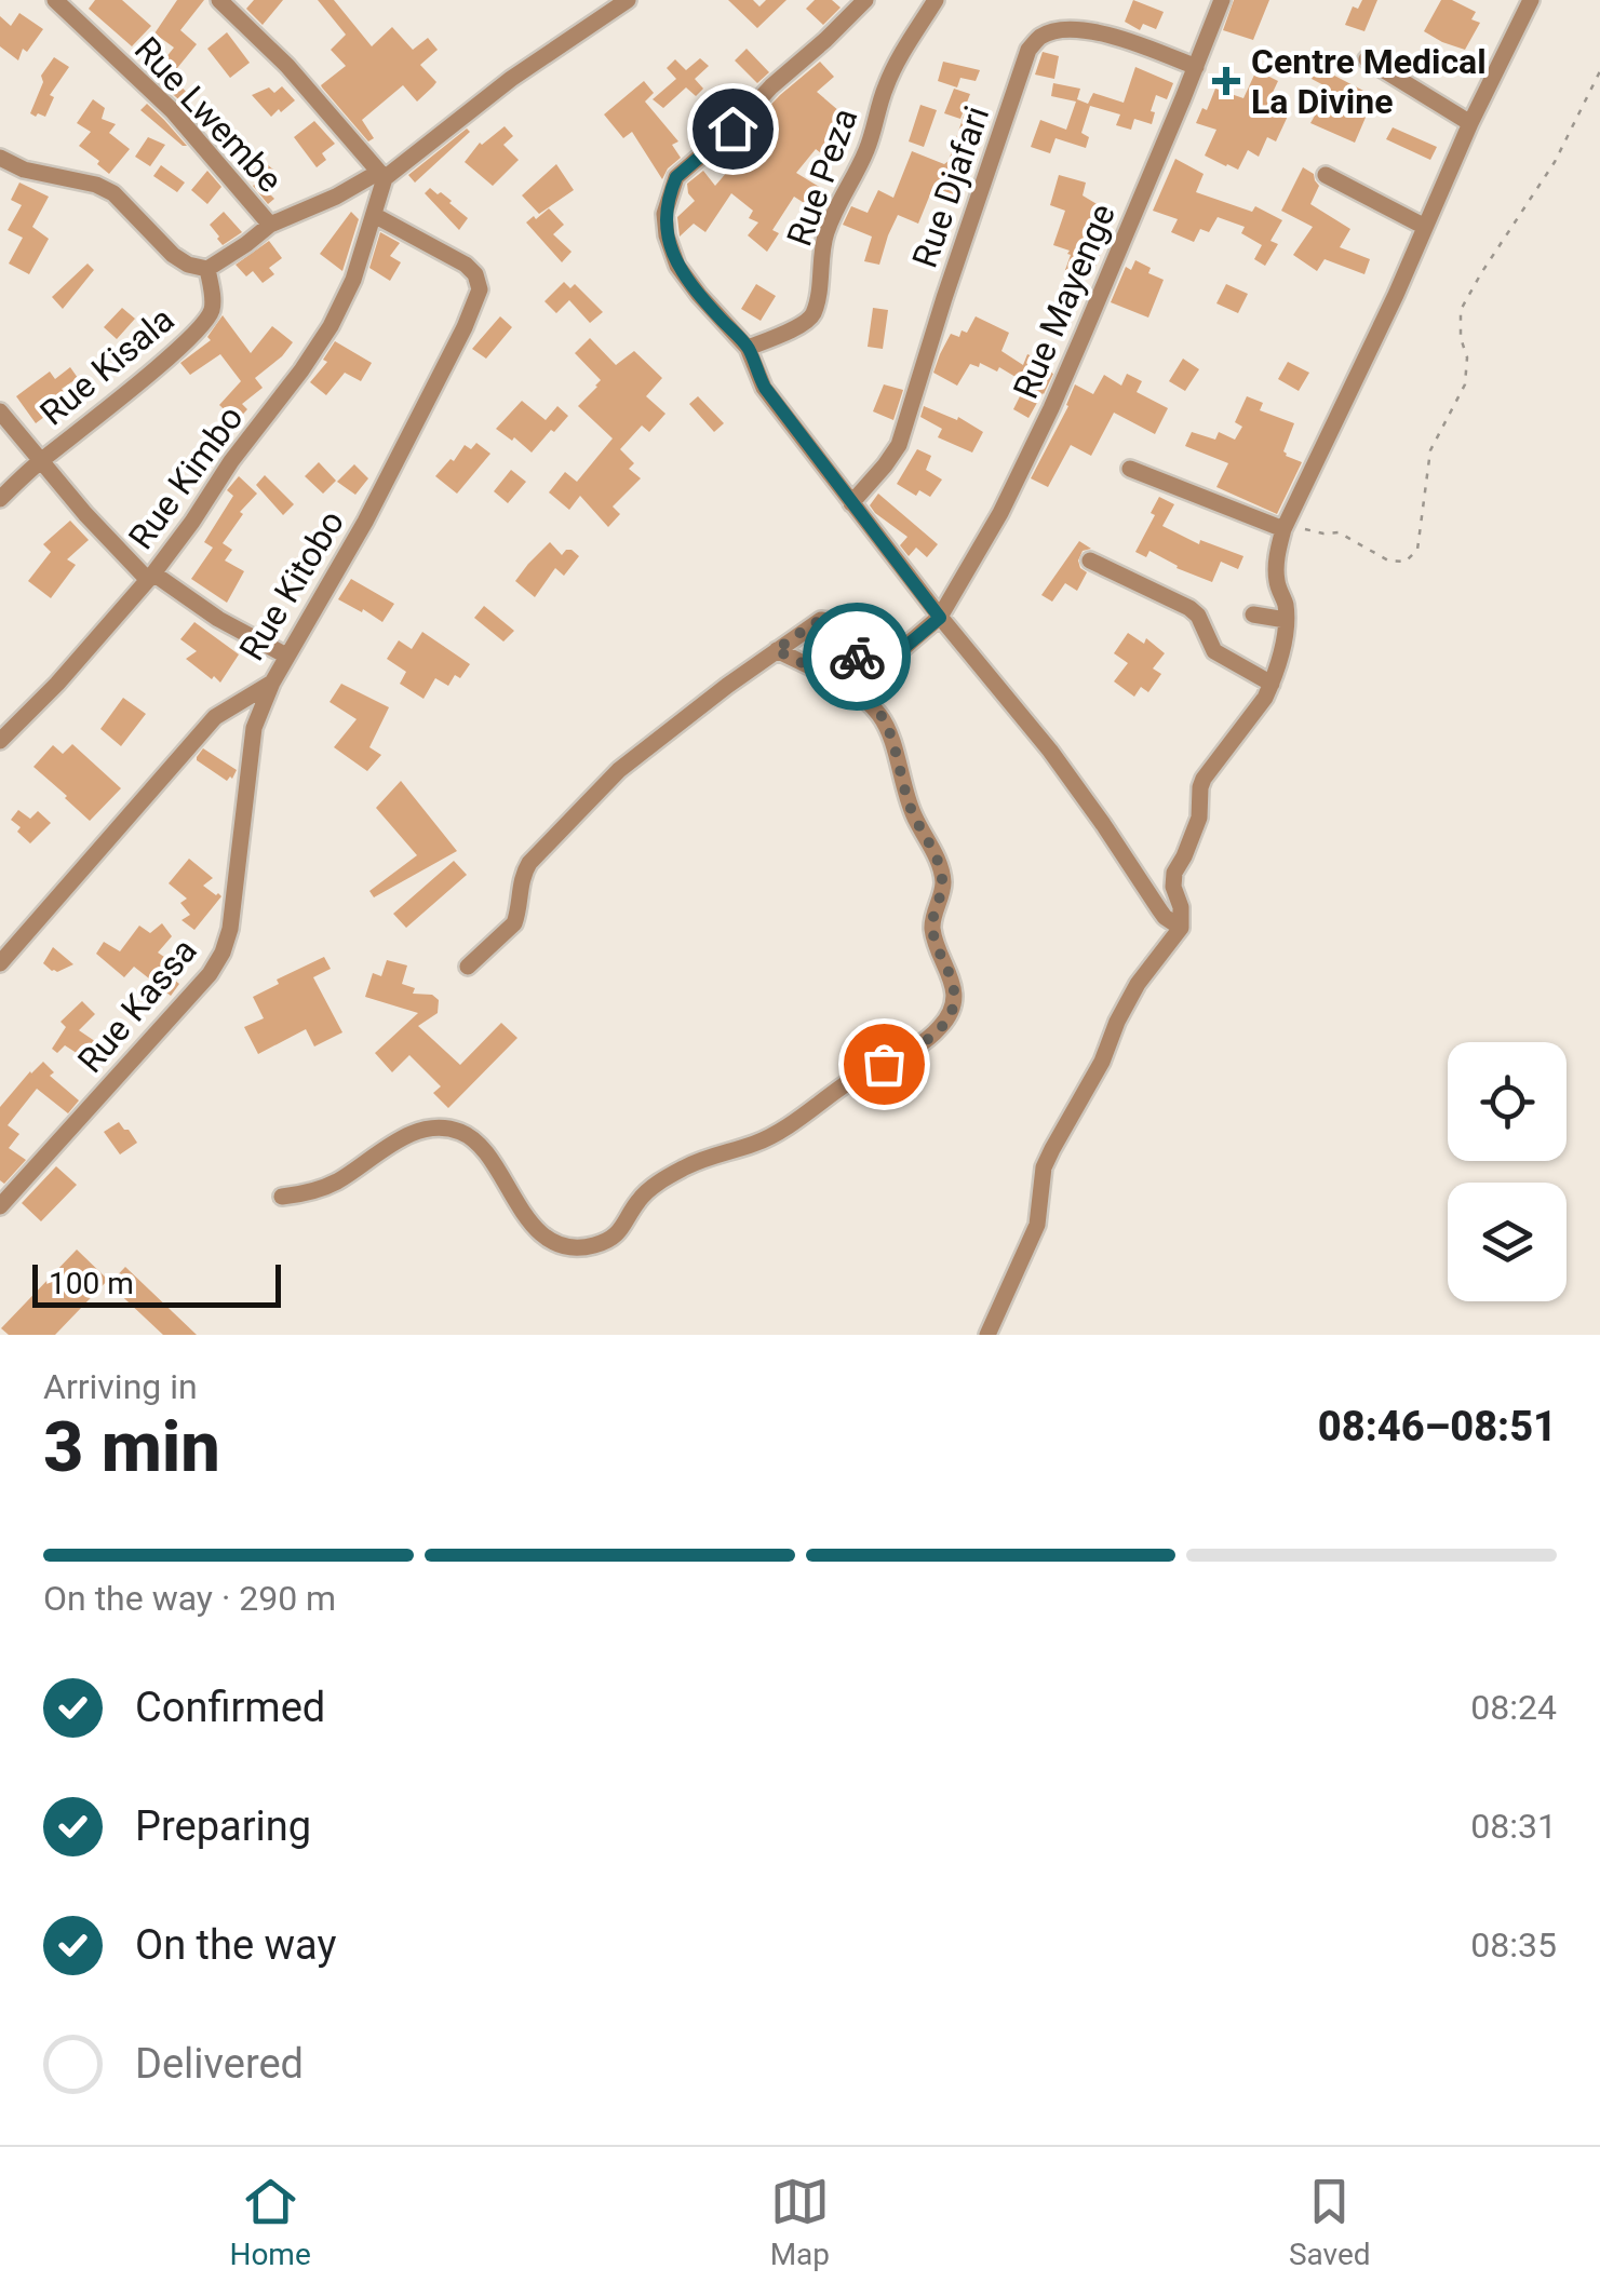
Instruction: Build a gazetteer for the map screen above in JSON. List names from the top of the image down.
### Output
{
  "streets": {
    "street": [
      "Rue Lwembe",
      "Rue Peza",
      "Rue Djafari",
      "Rue Mayenge",
      "Rue Kisala",
      "Rue Kimbo",
      "Rue Kitobo",
      "Rue Kassa"
    ]
  },
  "crossings": [
    ["Rue Djafari", "Rue Mayenge"],
    ["Rue Kisala", "Rue Kimbo"],
    ["Rue Kimbo", "Rue Kitobo"],
    ["Rue Kitobo", "Rue Kassa"]
  ],
  "places": {
    "health": ["Centre Medical La Divine"]
  },
  "scale_bar": "100 m",
  "page": {
    "scale": "100 m",
    "heading": ["3 min", "Arriving in", "08:46–08:51"],
    "bar": "On the way · 290 m",
    "list": [
      ["Confirmed", "08:24"],
      ["Preparing", "08:31"],
      ["On the way", "08:35"],
      "Delivered"
    ],
    "tabs": ["Home", "Map", "Saved"]
  }
}
